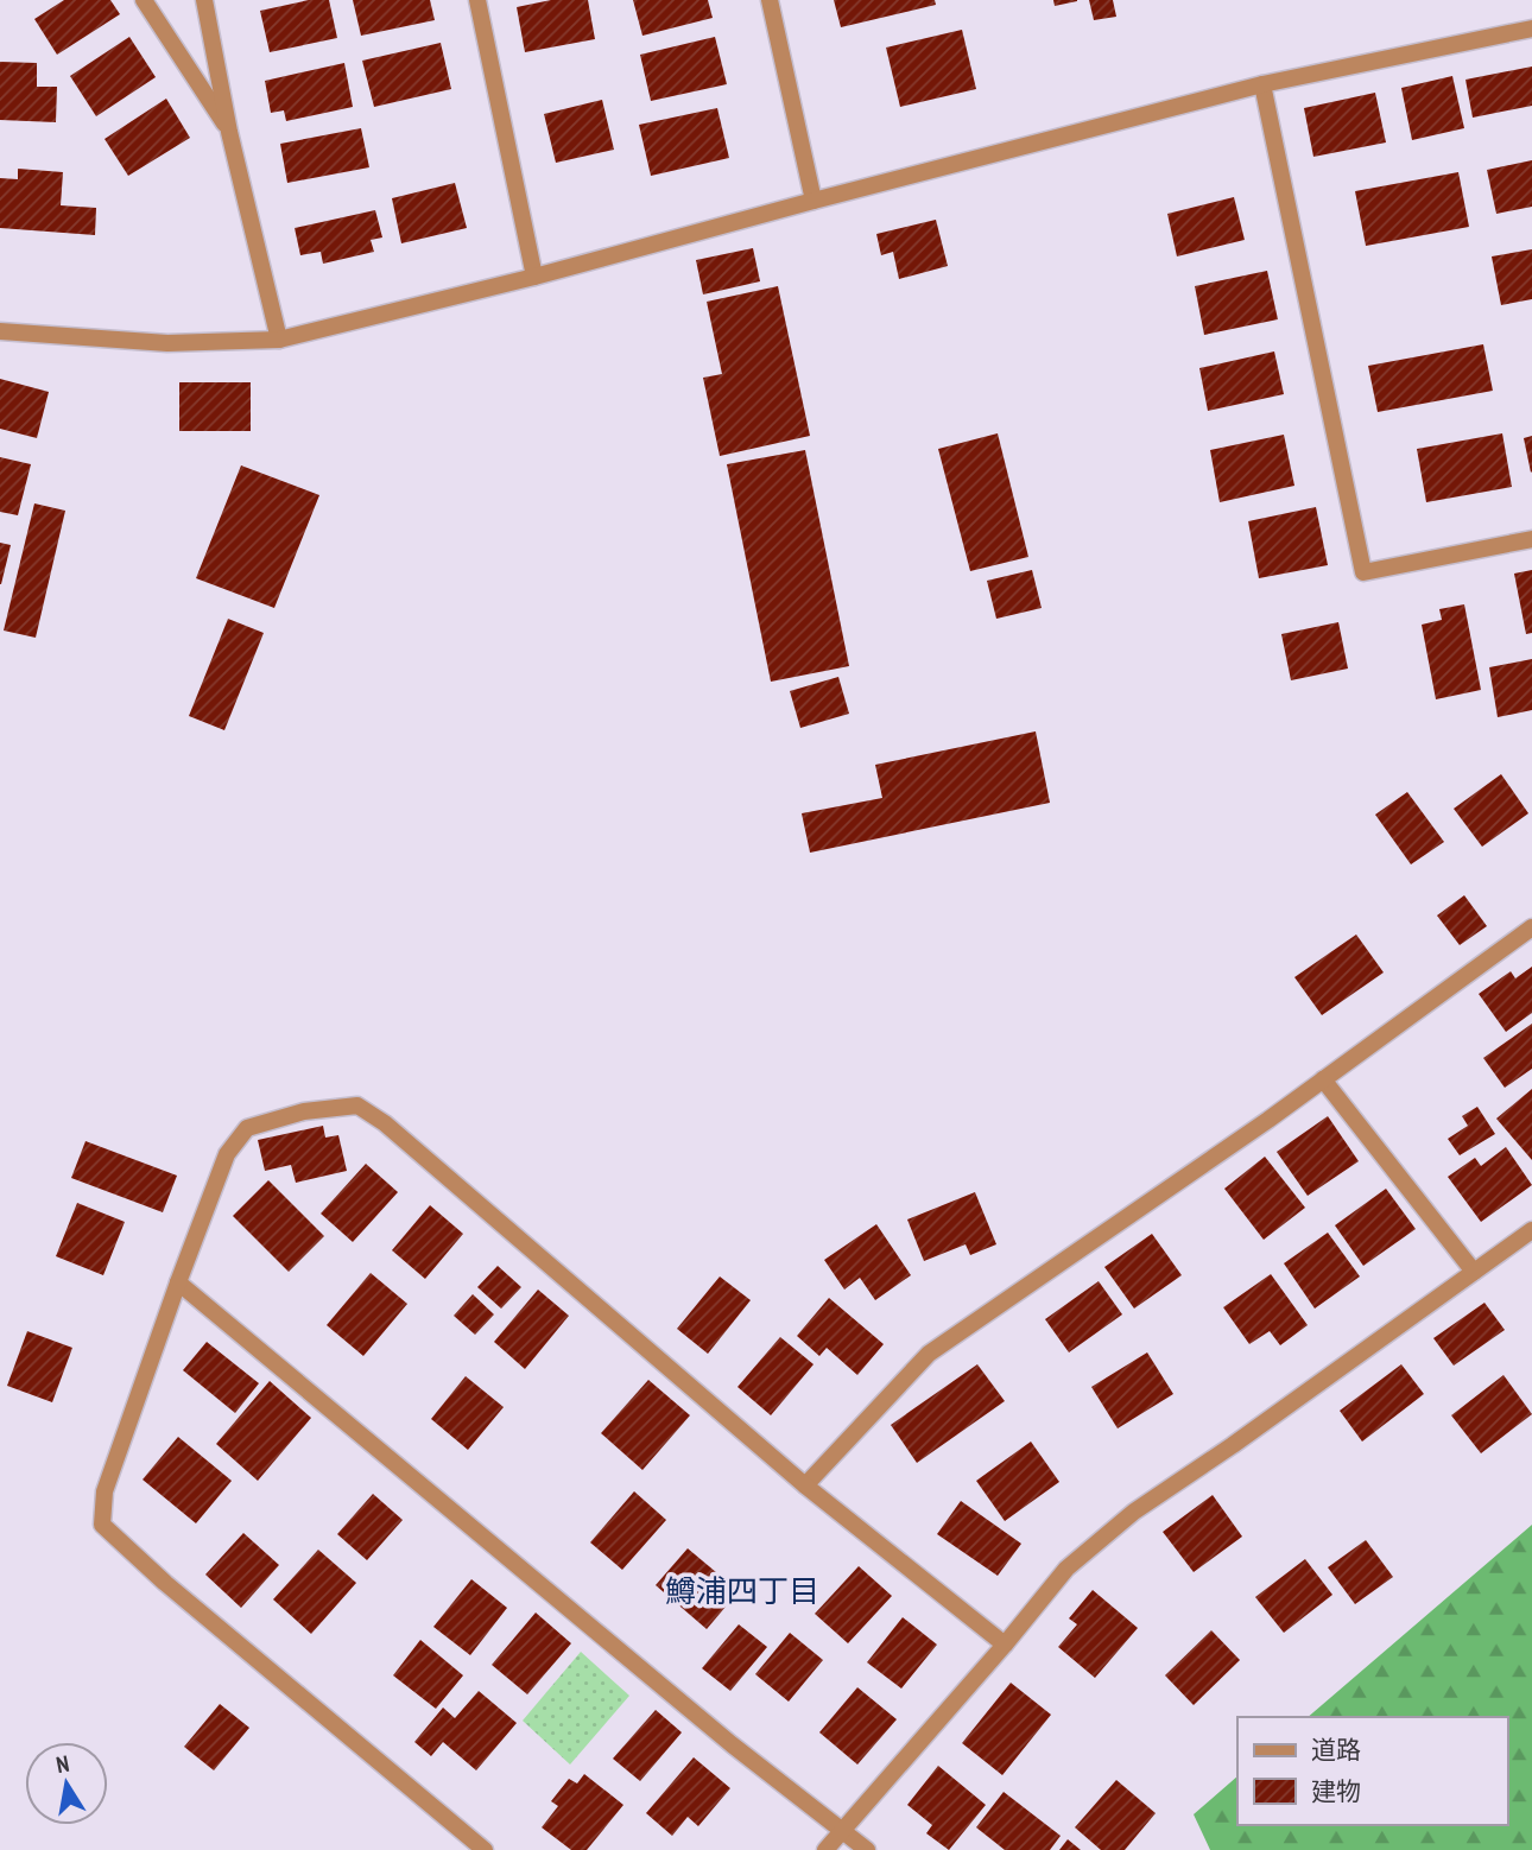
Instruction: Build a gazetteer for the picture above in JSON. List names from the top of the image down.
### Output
{
  "districts": ["鱒浦四丁目"],
  "legend": ["道路", "建物"],
  "north": "top"
}
